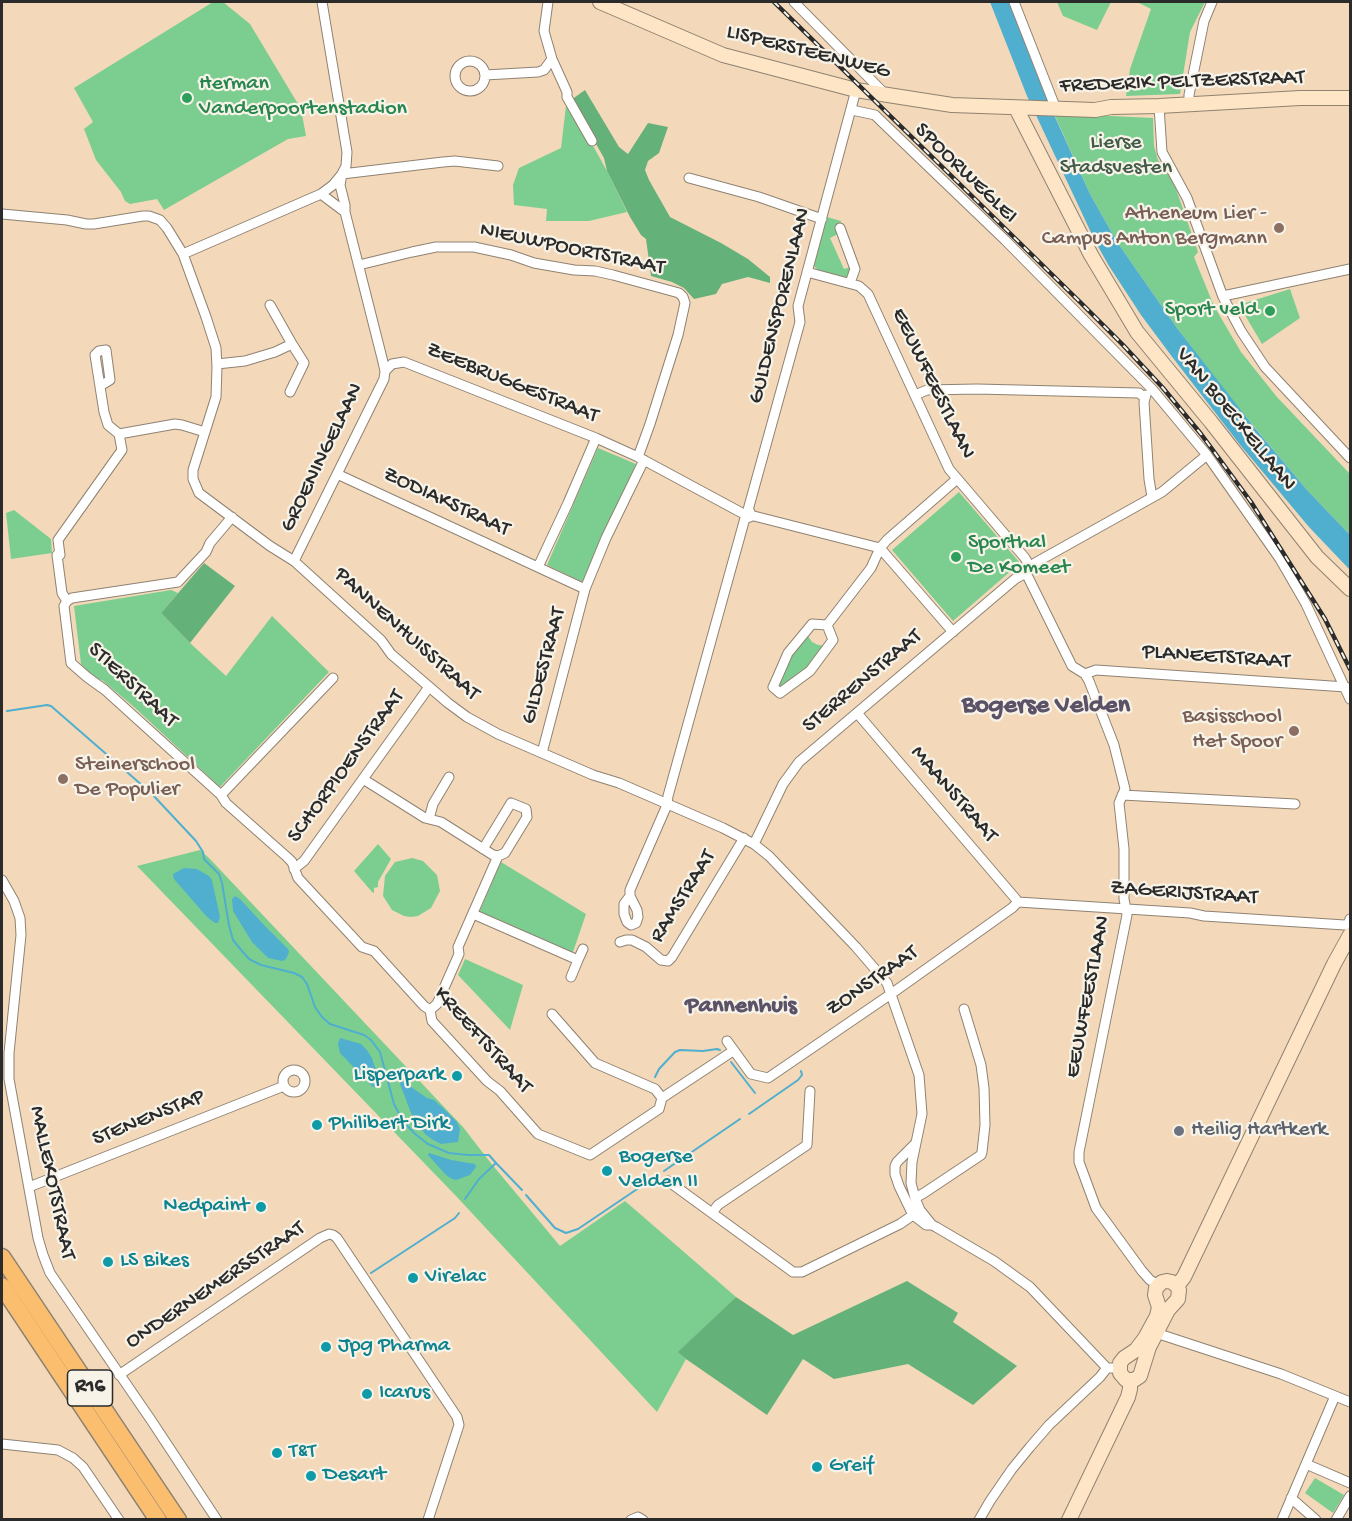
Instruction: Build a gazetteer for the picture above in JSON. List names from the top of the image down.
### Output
{
  "streets": {
    "highway": ["R16"],
    "street": [
      "LISPERSTEENWEG",
      "FREDERIK PELTZERSTRAAT",
      "SPOORWEGLEI",
      "NIEUWPOORTSTRAAT",
      "GULDENSPORENLAAN",
      "ZEEBRUGGESTRAAT",
      "EEUWFEESTLAAN",
      "VAN BOECKELLAAN",
      "GROENINGELAAN",
      "ZODIAKSTRAAT",
      "PANNENHUISSTRAAT",
      "PLANEETSTRAAT",
      "GILDESTRAAT",
      "STERRENSTRAAT",
      "STIERSTRAAT",
      "SCHORPIOENSTRAAT",
      "MAANSTRAAT",
      "ZAGERIJSTRAAT",
      "RAMSTRAAT",
      "ZONSTRAAT",
      "KREEFTSTRAAT",
      "STENENSTAP",
      "MALLEKOTSTRAAT",
      "ONDERNEMERSSTRAAT"
    ]
  },
  "crossings": [
    ["LISPERSTEENWEG", "FREDERIK PELTZERSTRAAT"],
    ["LISPERSTEENWEG", "VAN BOECKELLAAN"],
    ["FREDERIK PELTZERSTRAAT", "VAN BOECKELLAAN"],
    ["SPOORWEGLEI", "GULDENSPORENLAAN"],
    ["SPOORWEGLEI", "PLANEETSTRAAT"],
    ["SPOORWEGLEI", "STERRENSTRAAT"],
    ["NIEUWPOORTSTRAAT", "ZEEBRUGGESTRAAT"],
    ["NIEUWPOORTSTRAAT", "ZODIAKSTRAAT"],
    ["NIEUWPOORTSTRAAT", "GILDESTRAAT"],
    ["GULDENSPORENLAAN", "ZEEBRUGGESTRAAT"],
    ["GULDENSPORENLAAN", "EEUWFEESTLAAN"],
    ["GULDENSPORENLAAN", "PANNENHUISSTRAAT"],
    ["ZEEBRUGGESTRAAT", "GROENINGELAAN"],
    ["EEUWFEESTLAAN", "PLANEETSTRAAT"],
    ["EEUWFEESTLAAN", "STERRENSTRAAT"],
    ["EEUWFEESTLAAN", "ZAGERIJSTRAAT"],
    ["GROENINGELAAN", "ZODIAKSTRAAT"],
    ["GROENINGELAAN", "PANNENHUISSTRAAT"],
    ["ZODIAKSTRAAT", "GILDESTRAAT"],
    ["PANNENHUISSTRAAT", "GILDESTRAAT"],
    ["PANNENHUISSTRAAT", "STERRENSTRAAT"],
    ["PANNENHUISSTRAAT", "SCHORPIOENSTRAAT"],
    ["PANNENHUISSTRAAT", "RAMSTRAAT"],
    ["PANNENHUISSTRAAT", "ZONSTRAAT"],
    ["STERRENSTRAAT", "MAANSTRAAT"],
    ["STIERSTRAAT", "KREEFTSTRAAT"],
    ["SCHORPIOENSTRAAT", "KREEFTSTRAAT"],
    ["MAANSTRAAT", "ZAGERIJSTRAAT"],
    ["MAANSTRAAT", "ZONSTRAAT"],
    ["ZAGERIJSTRAAT", "ZONSTRAAT"],
    ["ZONSTRAAT", "KREEFTSTRAAT"],
    ["STENENSTAP", "MALLEKOTSTRAAT"],
    ["MALLEKOTSTRAAT", "ONDERNEMERSSTRAAT"]
  ],
  "districts": ["Bogerse Velden", "Pannenhuis"],
  "parks": ["Lierse Stadsvesten"],
  "places": [
    "Herman Vanderpoortenstadion",
    "Atheneum Lier - Campus Anton Bergmann",
    "Sport veld",
    "Sporthal De Komeet",
    "Basisschool Het Spoor",
    "Steinerschool De Populier",
    "Lisperpark",
    "Philibert Dirk",
    "Heilig Hartkerk",
    "Bogerse Velden II",
    "Nedpaint",
    "LS Bikes",
    "Virelac",
    "Jpg Pharma",
    "Icarus",
    "T&T",
    "Greif",
    "Desart"
  ]
}
